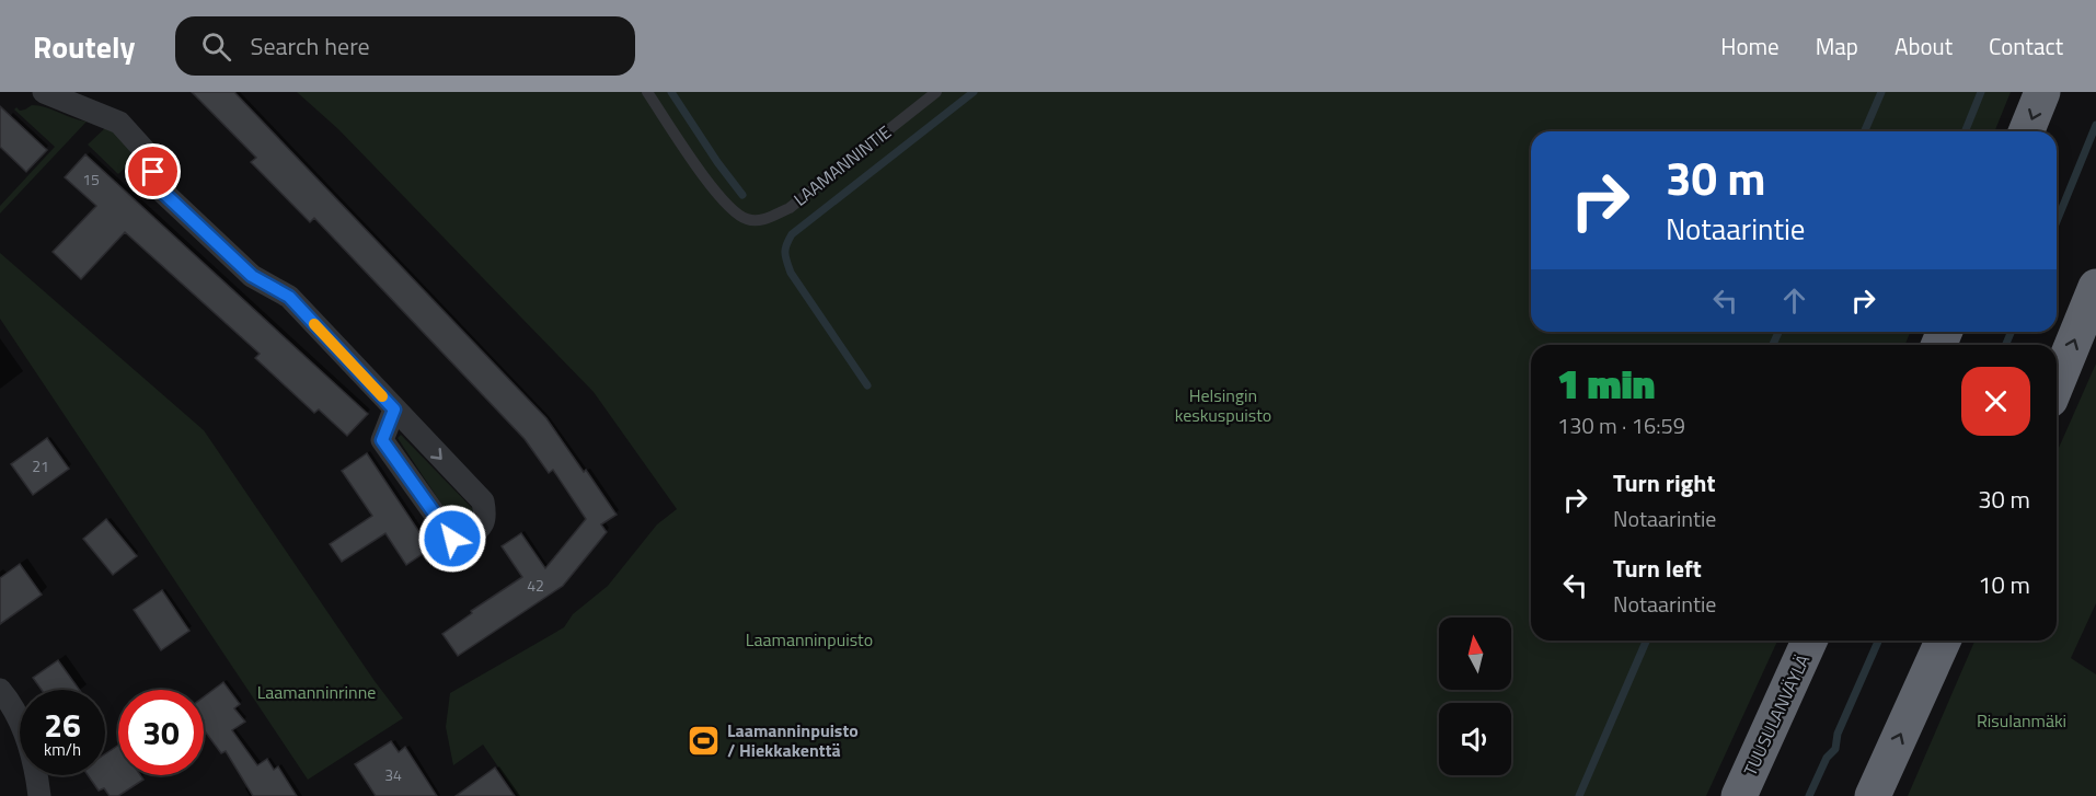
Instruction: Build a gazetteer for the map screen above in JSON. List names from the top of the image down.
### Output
{
  "streets": {
    "highway": ["TUUSULANVÄYLÄ"],
    "lane": ["LAAMANNINTIE"]
  },
  "parks": [
    "Helsingin keskuspuisto",
    "Laamanninpuisto",
    "Laamanninrinne",
    "Risulanmäki"
  ],
  "places": {
    "sports": ["Laamanninpuisto / Hiekkakenttä"]
  },
  "house_numbers": [
    "15",
    "21",
    "42",
    "34"
  ],
  "north": "top",
  "page": {
    "header": "Routely",
    "search": "Search here",
    "nav": [
      "Home",
      "Map",
      "About",
      "Contact"
    ],
    "turn": ["30 m", "Notaarintie"],
    "heading": ["1 min", "130 m · 16:59"],
    "list": [
      {
        "name": "Turn right",
        "note": "Notaarintie",
        "value": "30 m"
      },
      {
        "name": "Turn left",
        "note": "Notaarintie",
        "value": "10 m"
      }
    ],
    "speed": "26 km/h",
    "limit": "30"
  }
}
